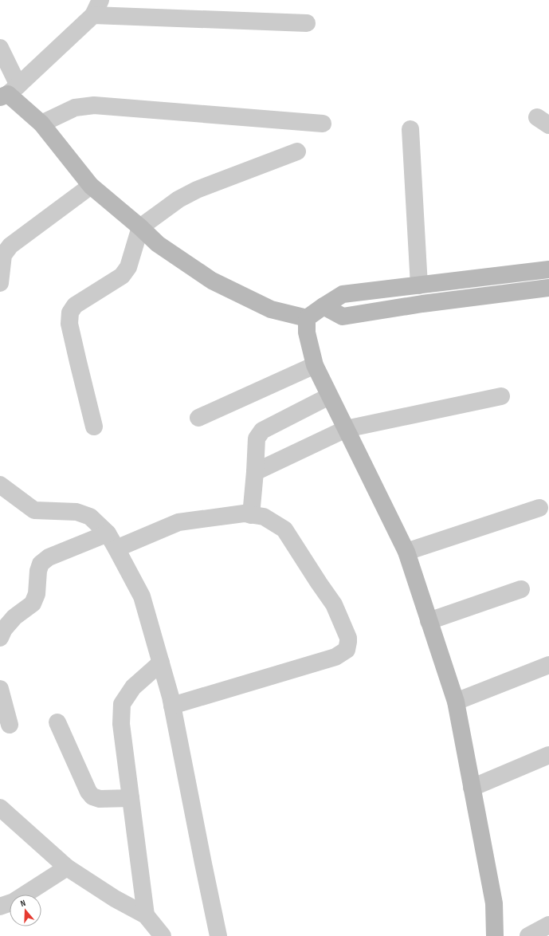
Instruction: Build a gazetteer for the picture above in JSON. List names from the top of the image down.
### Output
{
  "north": "top"
}
